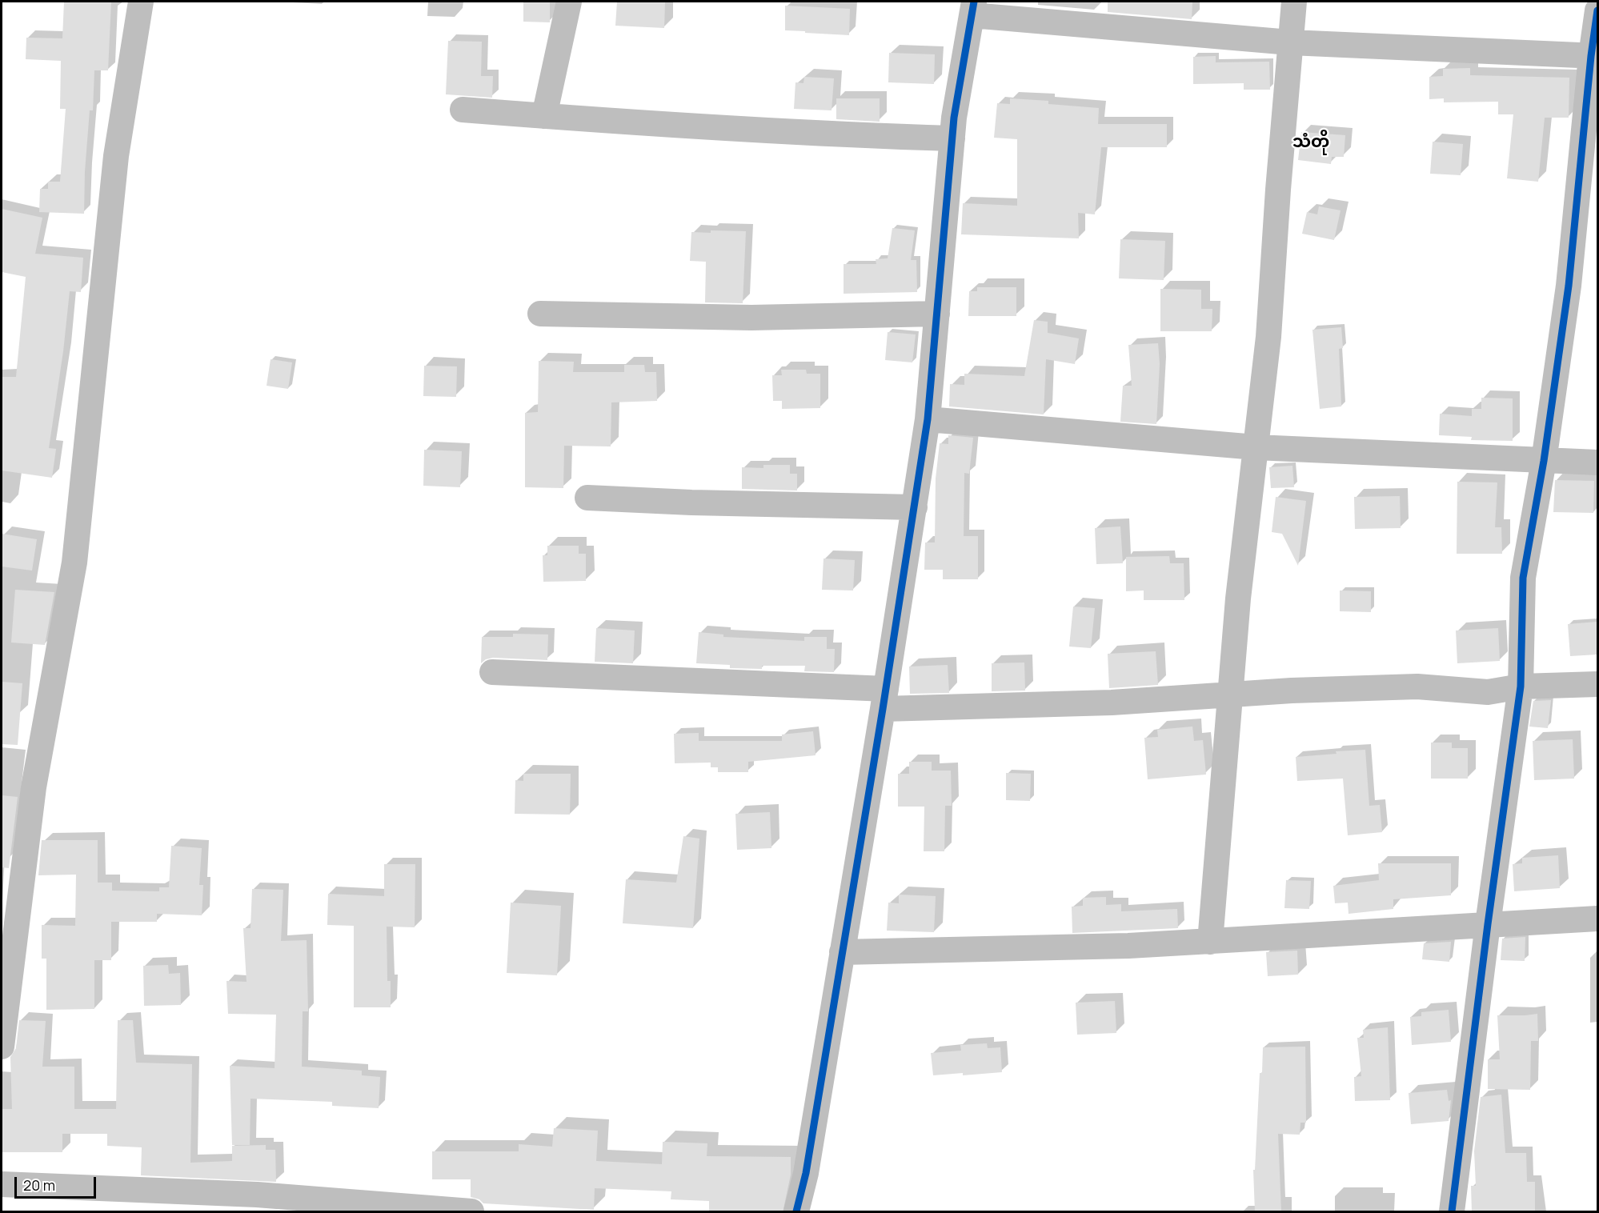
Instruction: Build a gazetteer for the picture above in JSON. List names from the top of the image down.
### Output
{
  "districts": ["သံတို"],
  "scale_bar": "20 m"
}
